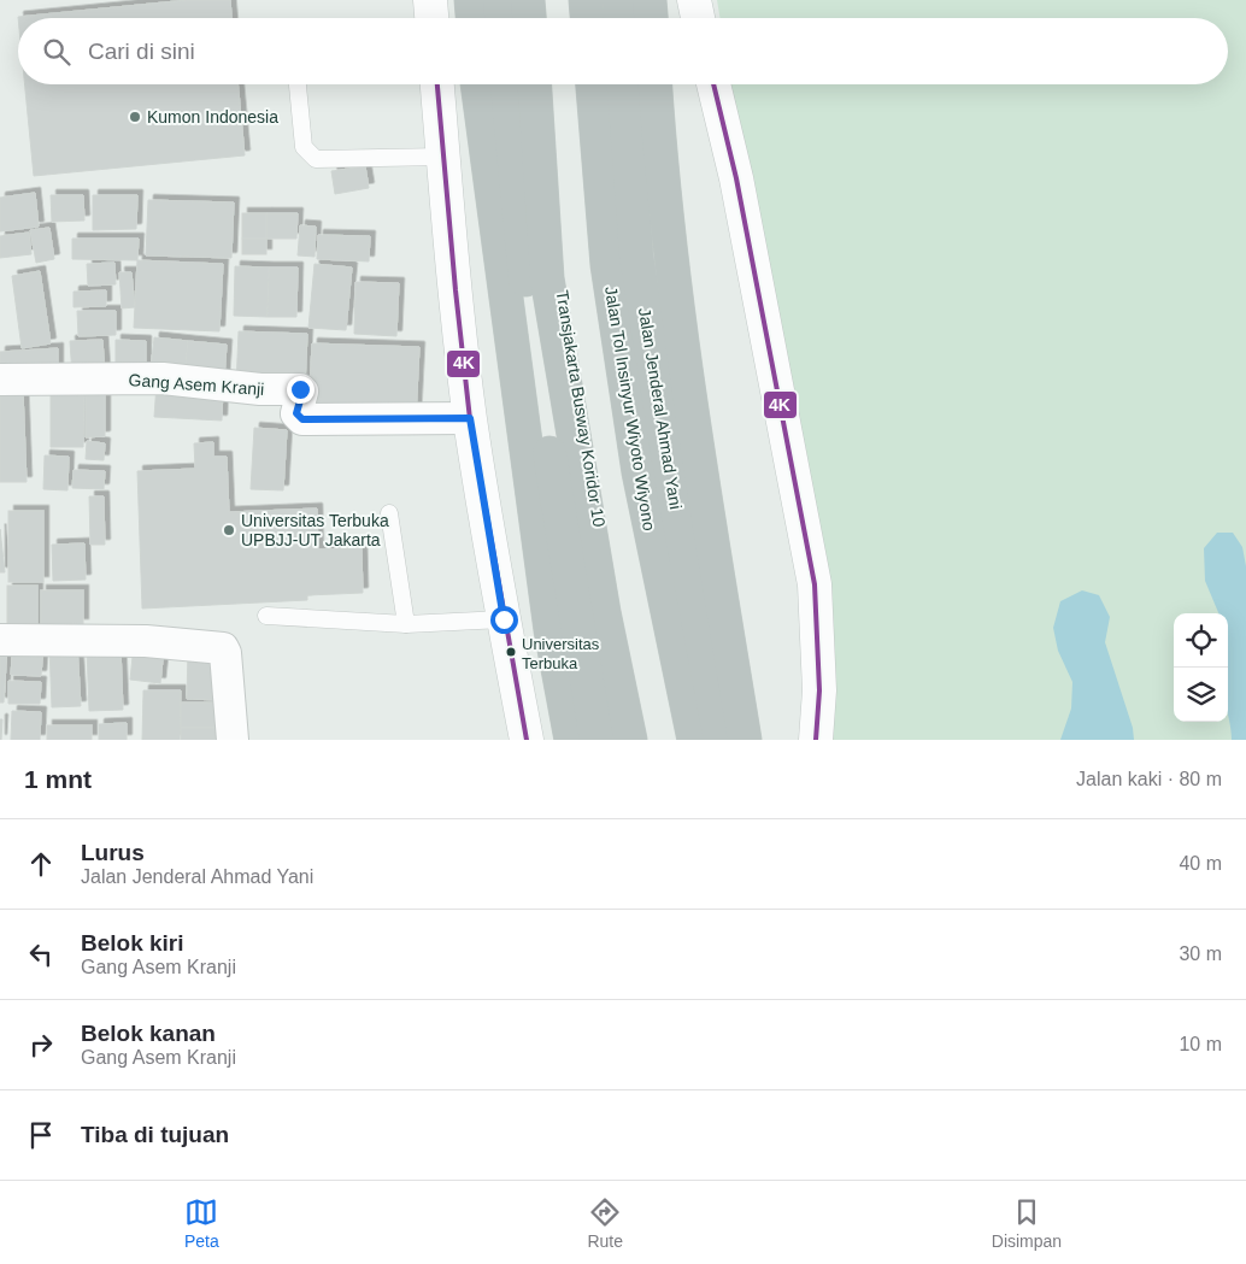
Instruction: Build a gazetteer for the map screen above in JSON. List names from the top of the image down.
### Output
{
  "streets": {
    "highway": ["Jalan Tol Insinyur Wiyoto Wiyono", "Jalan Jenderal Ahmad Yani"],
    "street": ["Gang Asem Kranji"],
    "lane": ["Transjakarta Busway Koridor 10"]
  },
  "places": ["Kumon Indonesia", "Universitas Terbuka UPBJJ-UT Jakarta", "Universitas Terbuka"],
  "lines": ["transit line 4K"],
  "page": {
    "search": "Cari di sini",
    "heading": ["1 mnt", "Jalan kaki · 80 m"],
    "list": [
      ["Lurus", "Jalan Jenderal Ahmad Yani", "40 m"],
      ["Belok kiri", "Gang Asem Kranji", "30 m"],
      ["Belok kanan", "Gang Asem Kranji", "10 m"],
      "Tiba di tujuan"
    ],
    "nav": ["Peta", "Rute", "Disimpan"]
  }
}
